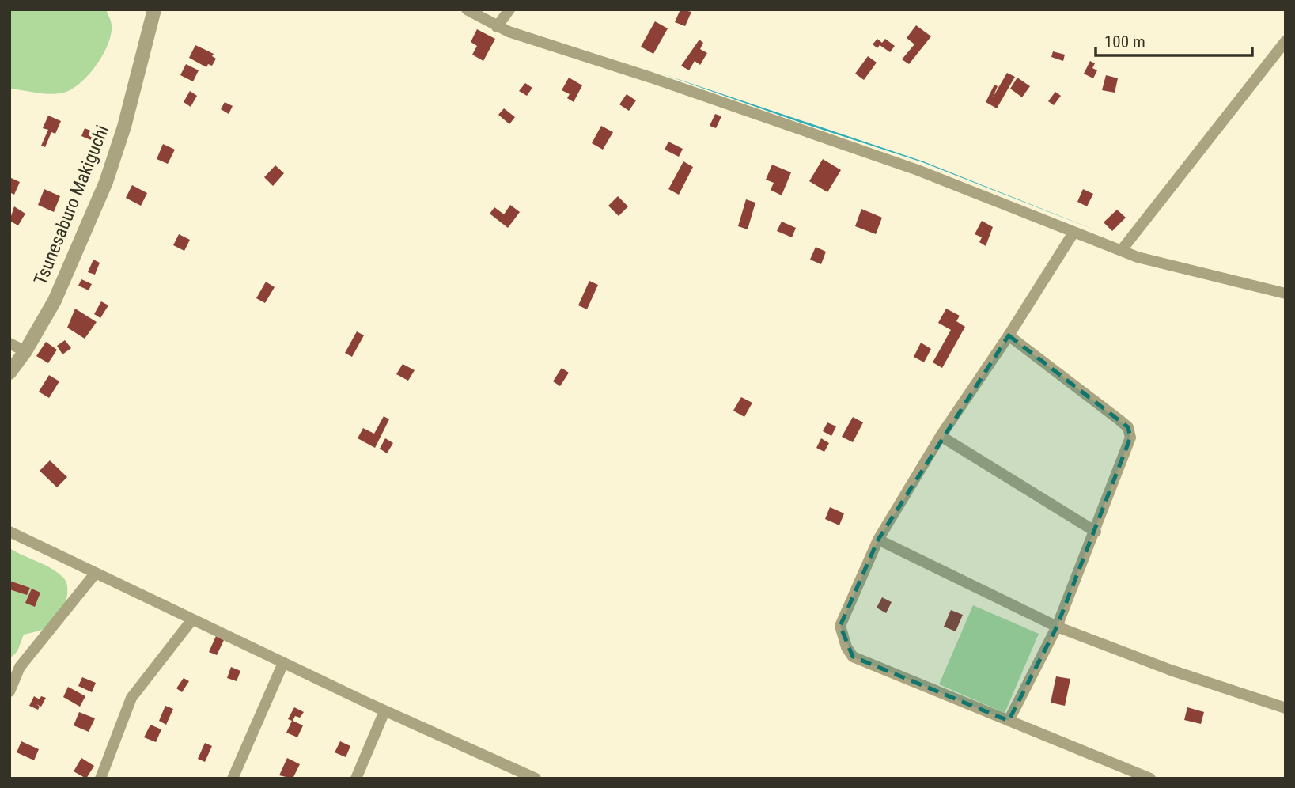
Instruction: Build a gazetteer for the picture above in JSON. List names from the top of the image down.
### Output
{
  "streets": {
    "street": ["Tsunesaburo Makiguchi"]
  },
  "scale_bar": "100 m"
}
